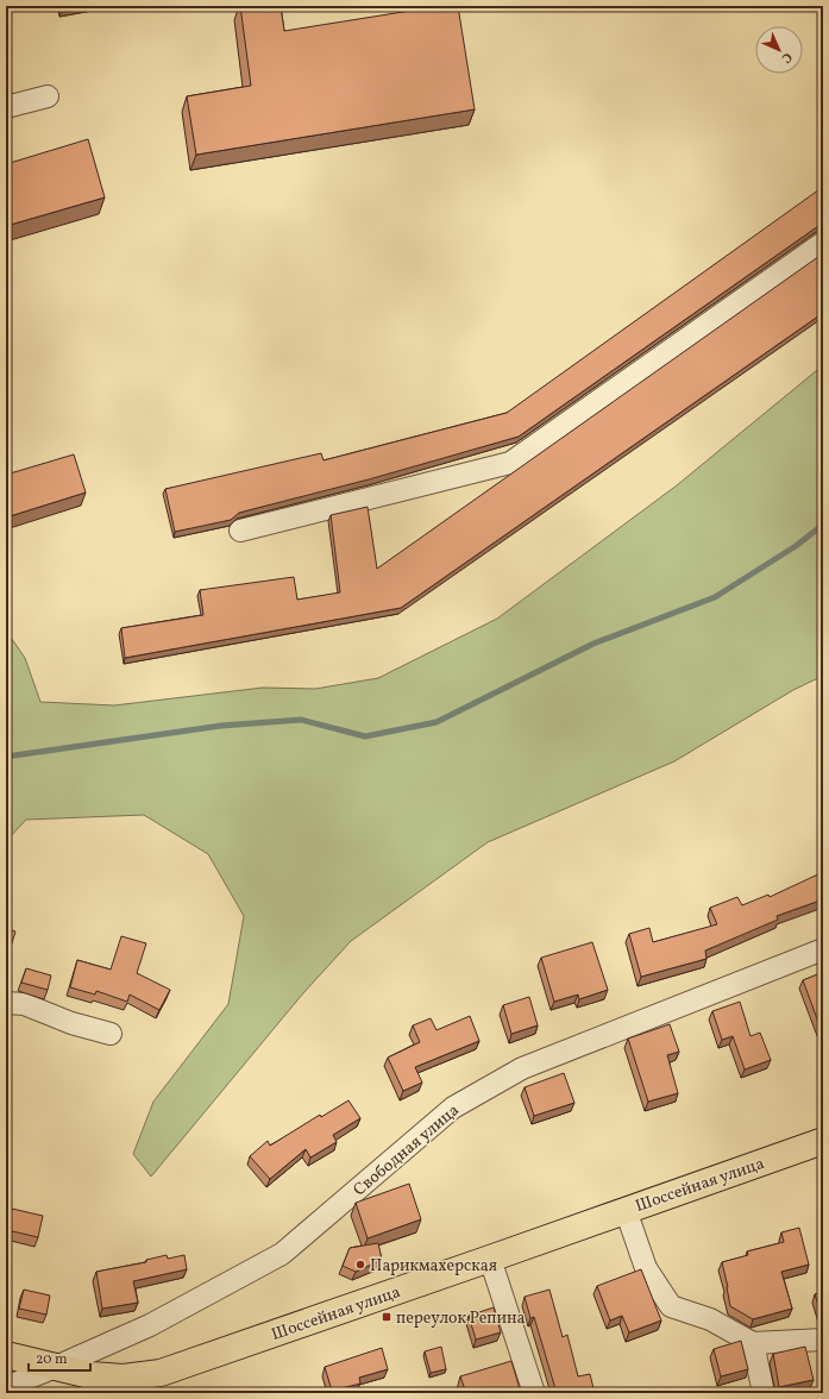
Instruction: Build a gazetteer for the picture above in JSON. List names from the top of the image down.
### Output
{
  "streets": {
    "main road": ["Шоссейная улица"],
    "street": ["Свободная улица"]
  },
  "crossings": [
    ["Свободная улица", "Шоссейная улица"]
  ],
  "places": {
    "other": ["Парикмахерская"],
    "transit": ["переулок Репина"]
  },
  "scale_bar": "20 m",
  "north": "bottom right"
}
